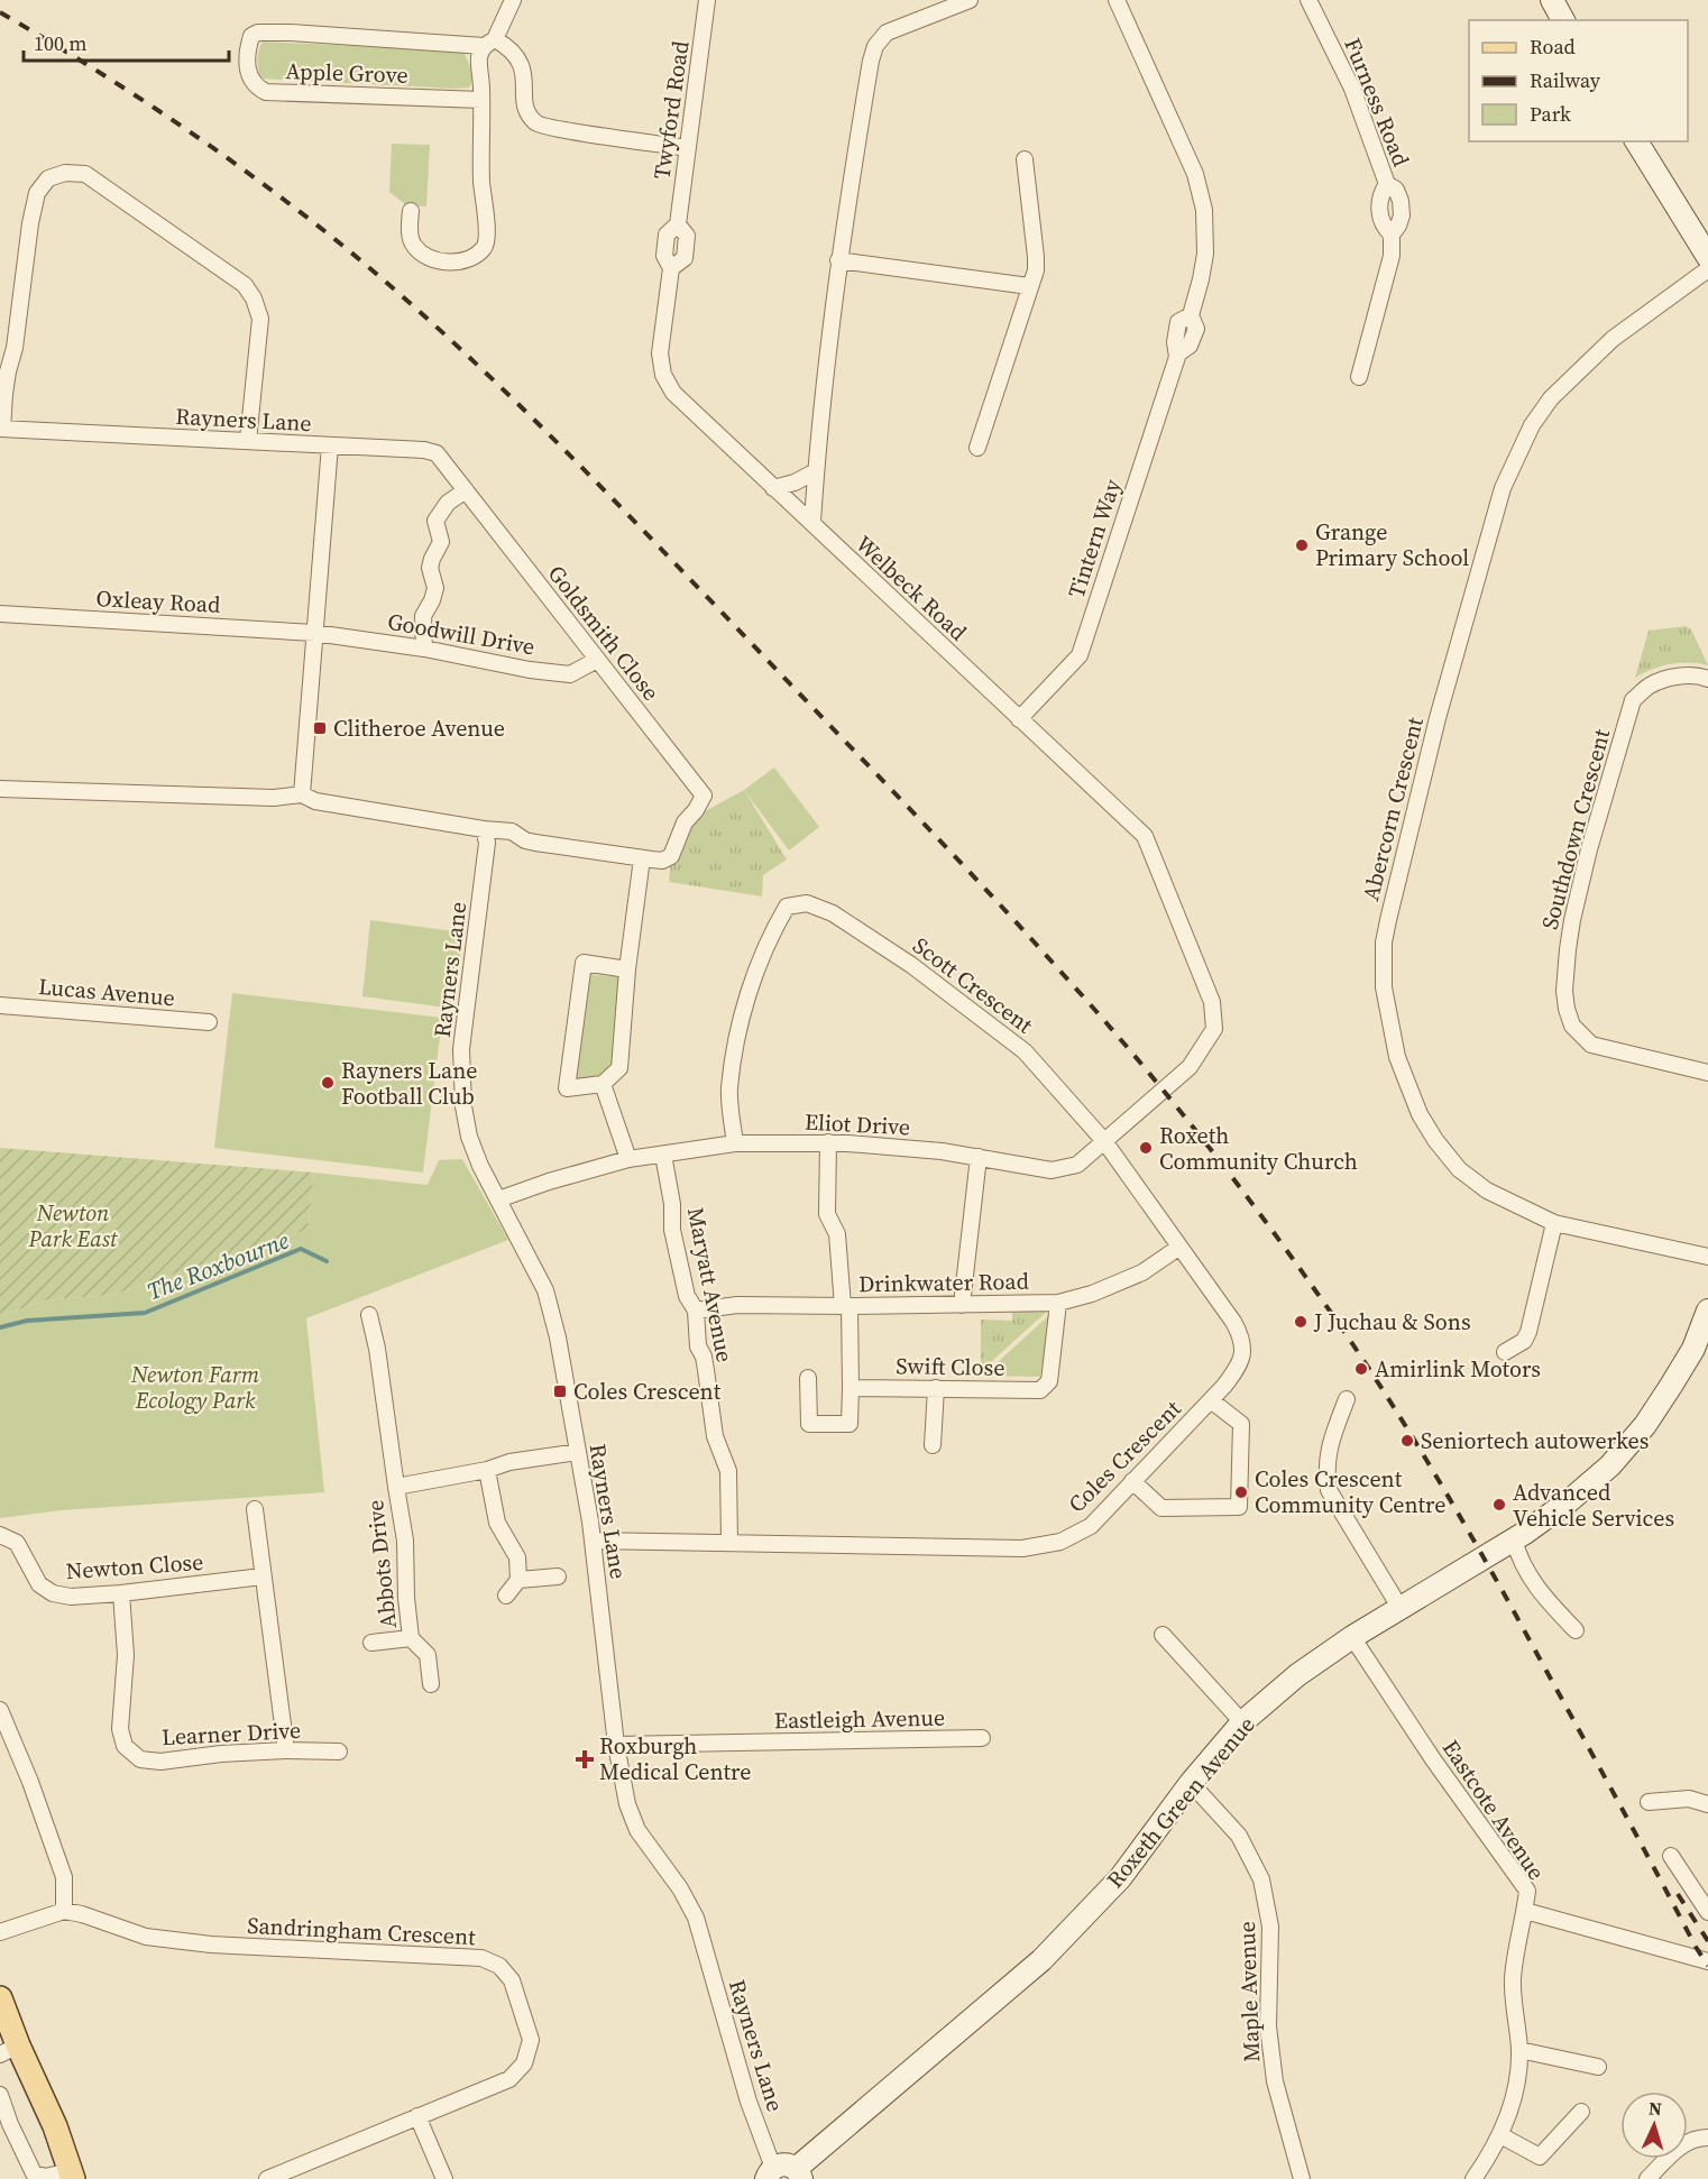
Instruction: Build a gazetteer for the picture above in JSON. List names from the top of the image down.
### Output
{
  "streets": {
    "street": [
      "Apple Grove",
      "Furness Road",
      "Twyford Road",
      "Rayners Lane",
      "Tintern Way",
      "Welbeck Road",
      "Oxleay Road",
      "Goldsmith Close",
      "Goodwill Drive",
      "Abercorn Crescent",
      "Southdown Crescent",
      "Scott Crescent",
      "Lucas Avenue",
      "Eliot Drive",
      "Drinkwater Road",
      "Maryatt Avenue",
      "Swift Close",
      "Coles Crescent",
      "Abbots Drive",
      "Newton Close",
      "Eastleigh Avenue",
      "Learner Drive",
      "Roxeth Green Avenue",
      "Eastcote Avenue",
      "Sandringham Crescent",
      "Maple Avenue"
    ]
  },
  "crossings": [
    ["Twyford Road", "Welbeck Road"],
    ["Rayners Lane", "Oxleay Road"],
    ["Rayners Lane", "Goldsmith Close"],
    ["Rayners Lane", "Goodwill Drive"],
    ["Rayners Lane", "Eliot Drive"],
    ["Rayners Lane", "Coles Crescent"],
    ["Rayners Lane", "Eastleigh Avenue"],
    ["Tintern Way", "Welbeck Road"],
    ["Welbeck Road", "Scott Crescent"],
    ["Welbeck Road", "Eliot Drive"],
    ["Welbeck Road", "Coles Crescent"],
    ["Oxleay Road", "Goodwill Drive"],
    ["Goldsmith Close", "Goodwill Drive"],
    ["Scott Crescent", "Eliot Drive"],
    ["Scott Crescent", "Coles Crescent"],
    ["Eliot Drive", "Maryatt Avenue"],
    ["Eliot Drive", "Coles Crescent"],
    ["Drinkwater Road", "Maryatt Avenue"],
    ["Drinkwater Road", "Swift Close"],
    ["Drinkwater Road", "Coles Crescent"],
    ["Maryatt Avenue", "Coles Crescent"],
    ["Newton Close", "Learner Drive"],
    ["Roxeth Green Avenue", "Eastcote Avenue"],
    ["Roxeth Green Avenue", "Maple Avenue"]
  ],
  "water": ["The Roxbourne"],
  "parks": ["Newton Park East", "Newton Farm Ecology Park"],
  "places": {
    "other": [
      "Grange Primary School",
      "Rayners Lane Football Club",
      "Roxeth Community Church",
      "J Juchau & Sons",
      "Amirlink Motors",
      "Seniortech autowerkes",
      "Coles Crescent Community Centre",
      "Advanced Vehicle Services"
    ],
    "transit": ["Clitheroe Avenue", "Coles Crescent"],
    "health": ["Roxburgh Medical Centre"]
  },
  "legend": ["Road", "Railway", "Park"],
  "scale_bar": "100 m",
  "north": "top"
}
